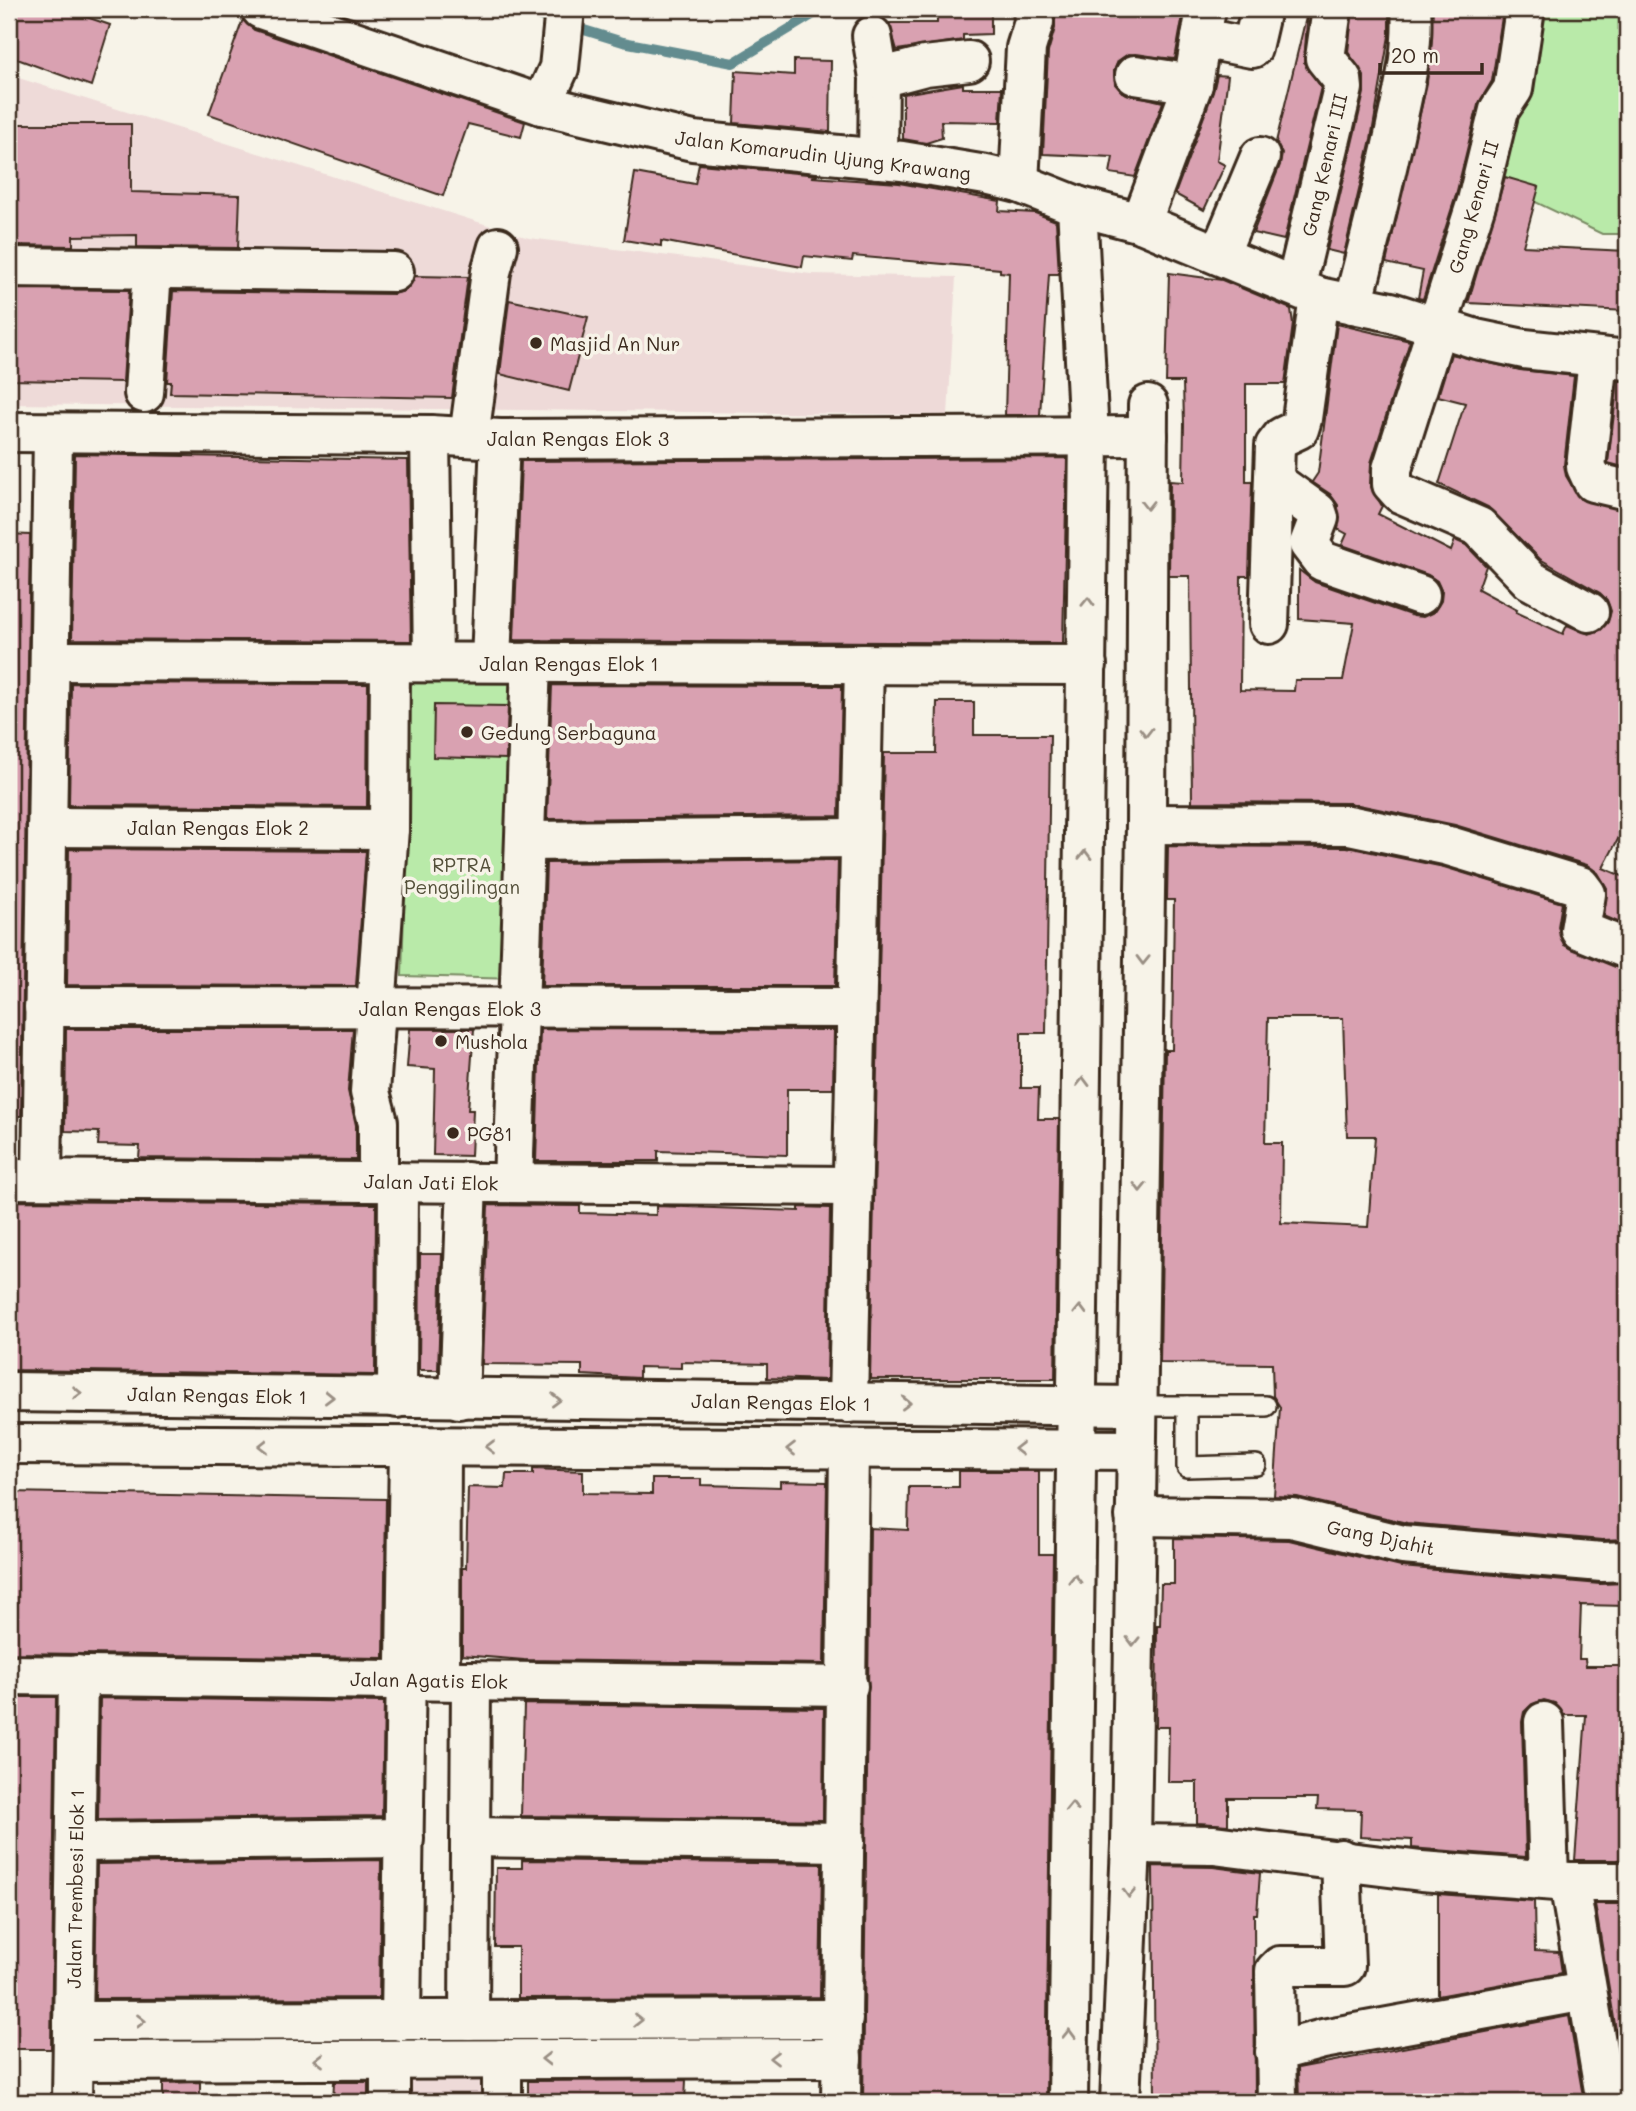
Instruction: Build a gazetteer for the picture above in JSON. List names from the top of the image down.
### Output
{
  "streets": {
    "street": [
      "Jalan Komarudin Ujung Krawang",
      "Gang Kenari III",
      "Gang Kenari II",
      "Jalan Rengas Elok 3",
      "Jalan Rengas Elok 1",
      "Jalan Rengas Elok 2",
      "Jalan Jati Elok",
      "Gang Djahit",
      "Jalan Agatis Elok",
      "Jalan Trembesi Elok 1"
    ]
  },
  "crossings": [
    ["Jalan Komarudin Ujung Krawang", "Gang Kenari III"],
    ["Jalan Komarudin Ujung Krawang", "Gang Kenari II"],
    ["Jalan Agatis Elok", "Jalan Trembesi Elok 1"]
  ],
  "parks": ["RPTRA Penggilingan"],
  "places": [
    "Masjid An Nur",
    "Gedung Serbaguna",
    "Mushola",
    "PG81"
  ],
  "scale_bar": "20 m"
}
